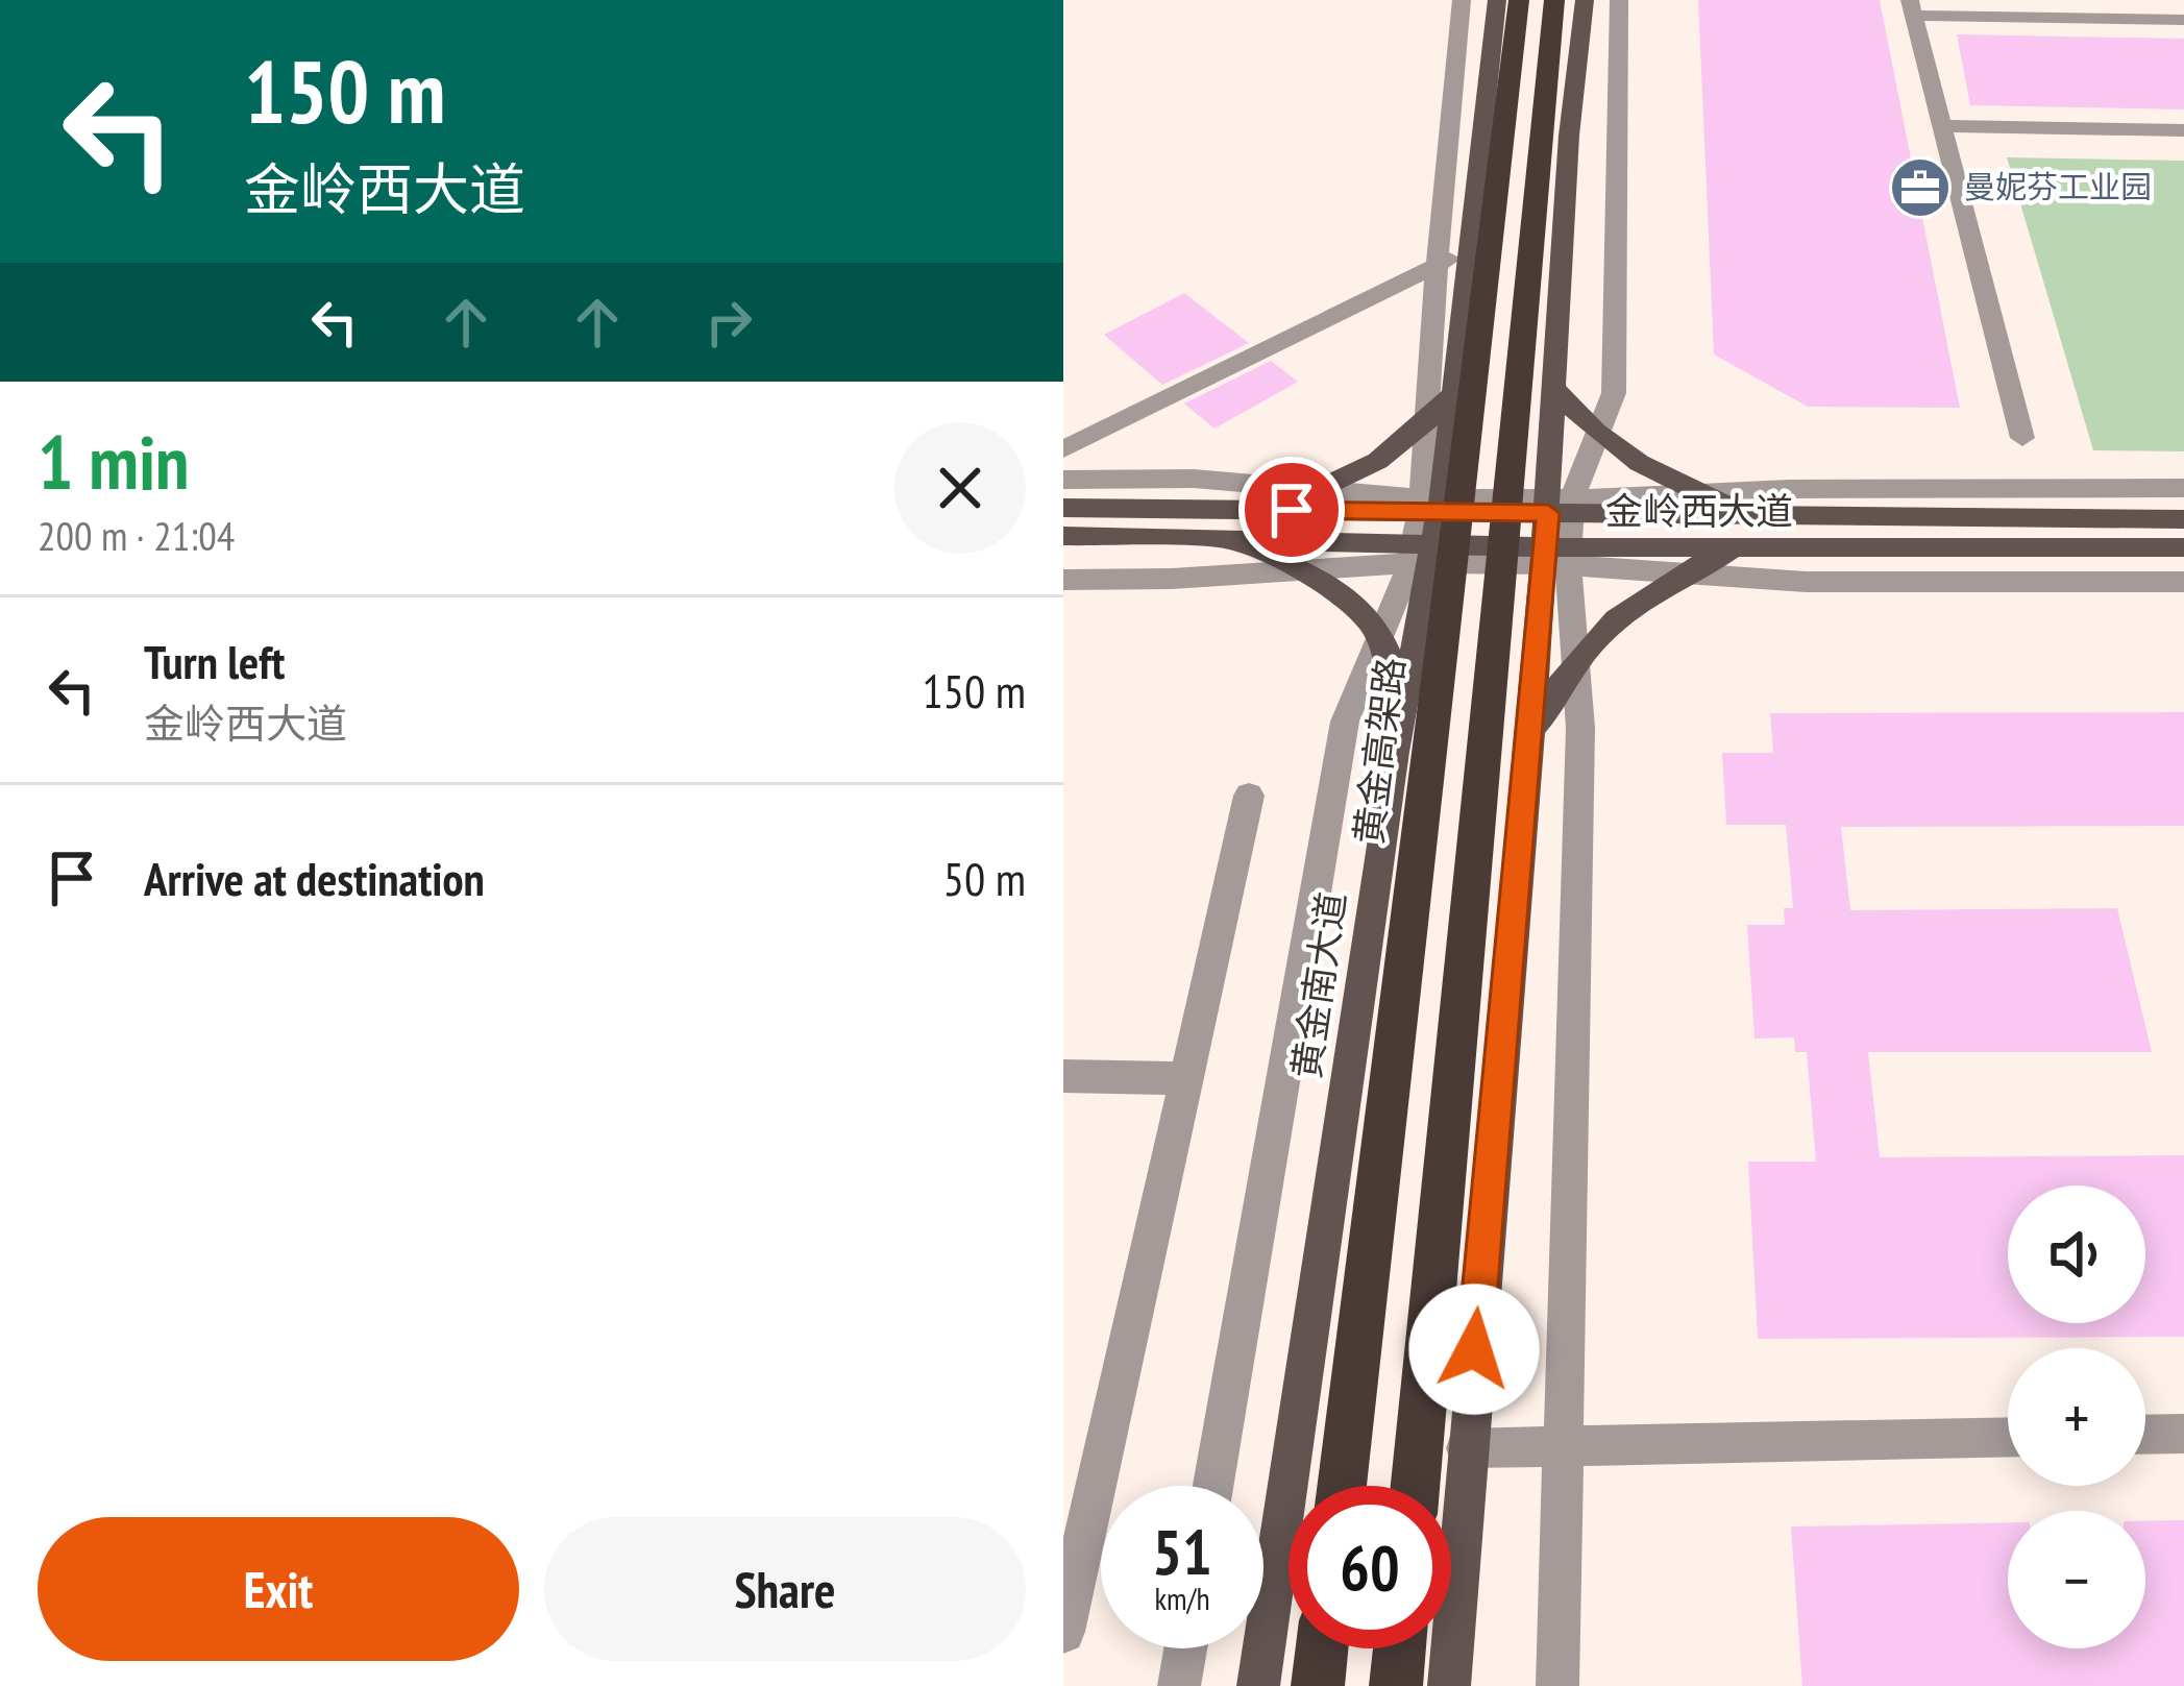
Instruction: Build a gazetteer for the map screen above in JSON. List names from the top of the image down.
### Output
{
  "streets": {
    "highway": ["黄金高架路"],
    "main road": ["金岭西大道", "黄金南大道"]
  },
  "crossings": [
    ["金岭西大道", "黄金南大道"]
  ],
  "places": {
    "office": ["曼妮芬工业园"]
  },
  "page": {
    "turn": ["150 m", "金岭西大道"],
    "heading": ["1 min", "200 m · 21:04"],
    "list": [
      {
        "name": "Turn left",
        "note": "金岭西大道",
        "value": "150 m"
      },
      {
        "name": "Arrive at destination",
        "value": "50 m"
      }
    ],
    "map_buttons": ["+", "−"],
    "speed": "51 km/h",
    "limit": "60",
    "buttons": ["Exit", "Share"]
  }
}
